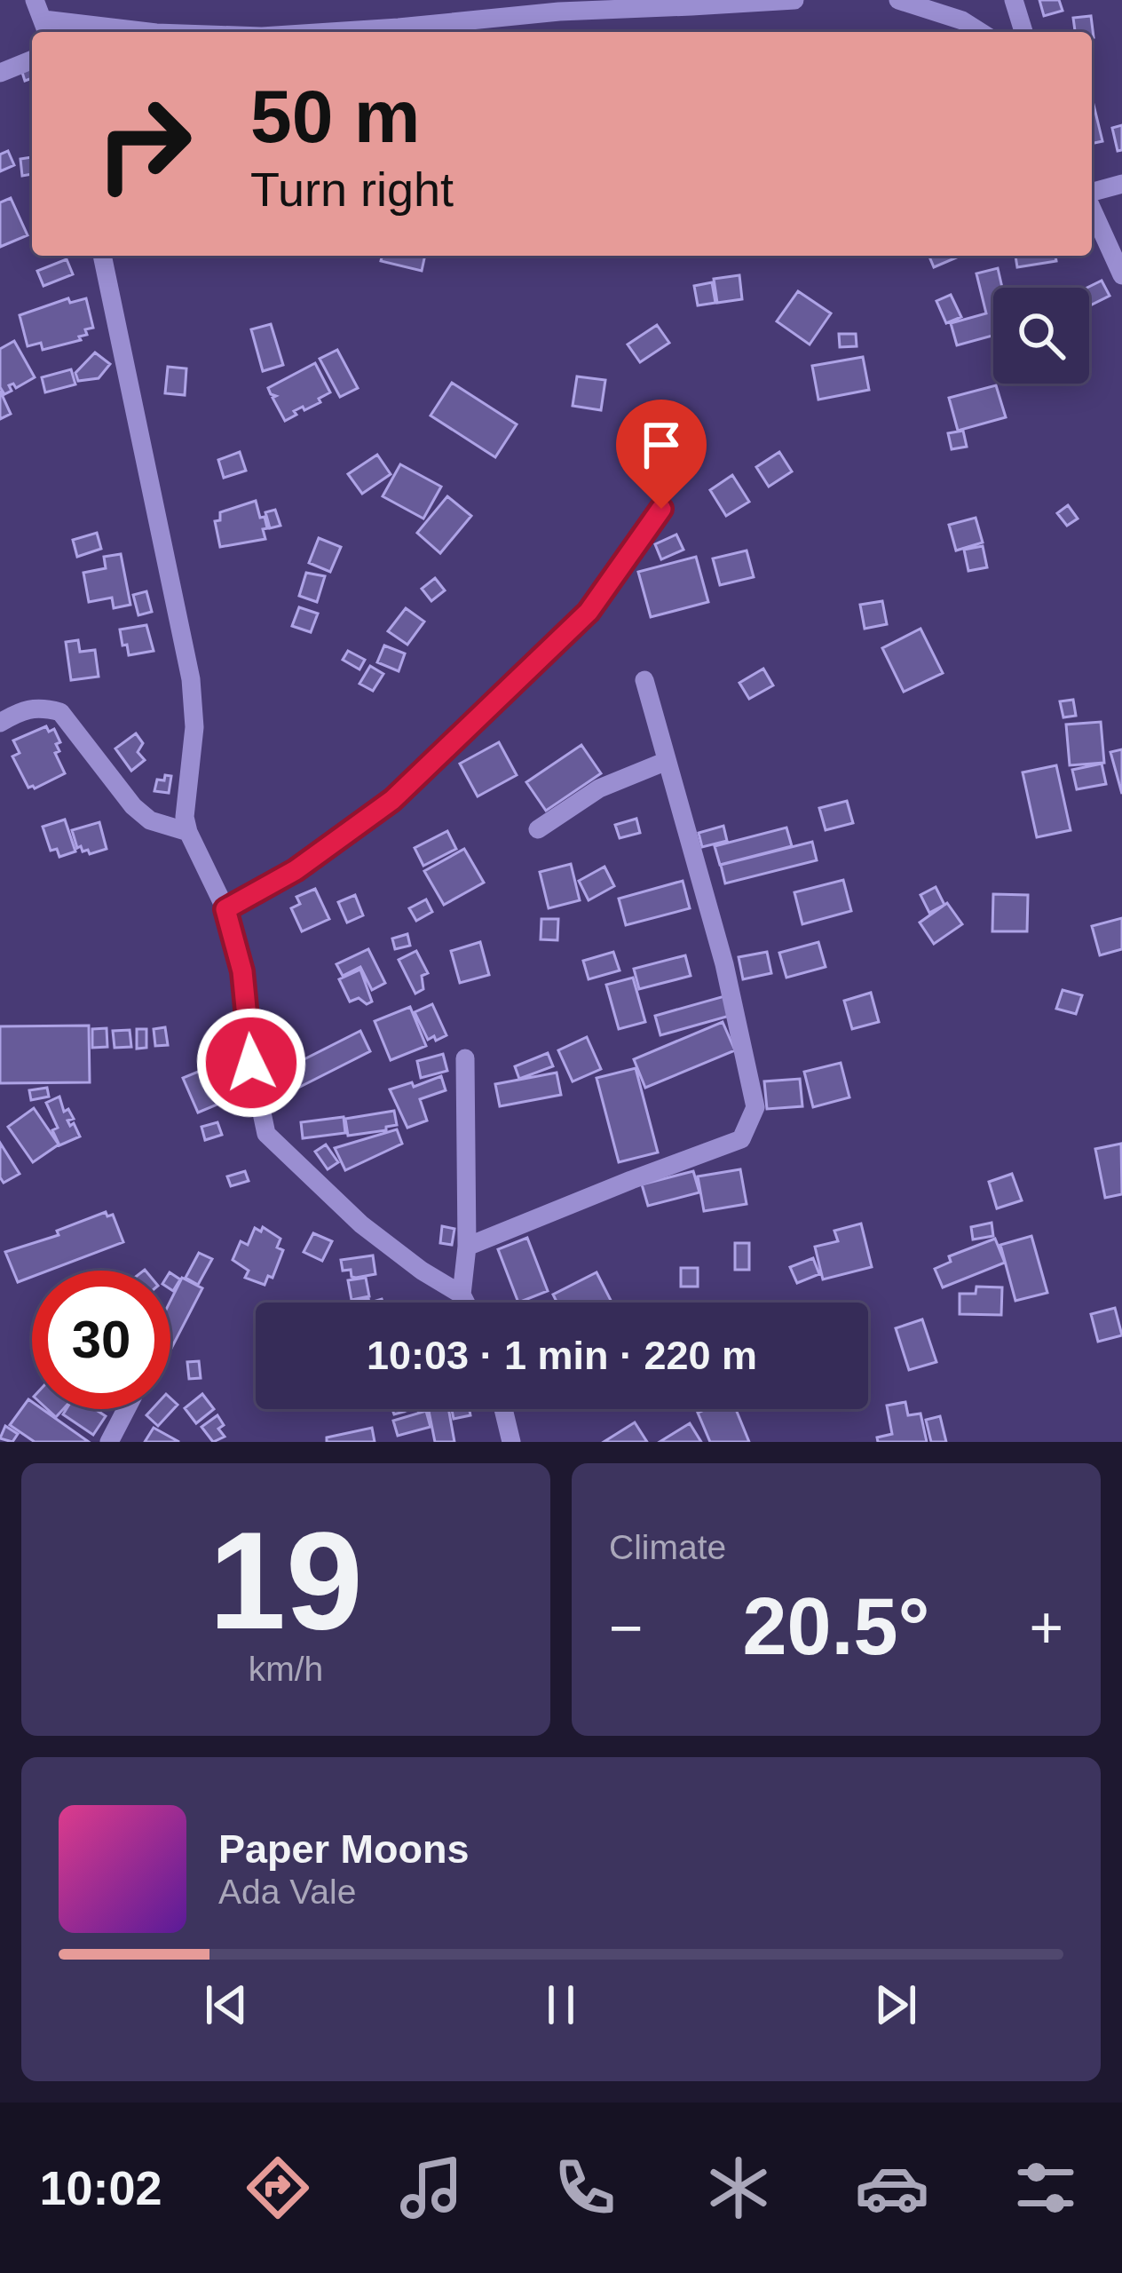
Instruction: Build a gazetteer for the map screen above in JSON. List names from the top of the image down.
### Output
{
  "page": {
    "turn": ["50 m", "Turn right"],
    "limit": "30",
    "trip": "10:03 · 1 min · 220 m",
    "tile": [
      ["19", "km/h"],
      "Climate"
    ],
    "heat": ["−", "20.5°", "+"],
    "song": ["Paper Moons", "Ada Vale"],
    "tabs": "10:02"
  }
}
